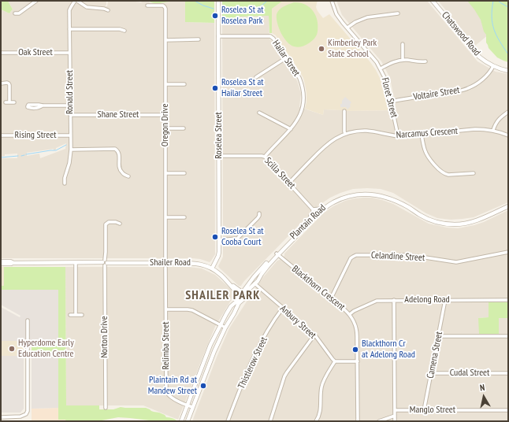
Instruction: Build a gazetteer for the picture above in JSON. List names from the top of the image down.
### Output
{
  "streets": {
    "street": [
      "Chatswood Road",
      "Oak Street",
      "Hailar Street",
      "Ronald Street",
      "Voltaire Street",
      "Floret Street",
      "Shane Street",
      "Oregon Drive",
      "Narcamus Crescent",
      "Rising Street",
      "Roselea Street",
      "Scilla Street",
      "Plantain Road",
      "Celandine Street",
      "Shailer Road",
      "Blackthorn Crescent",
      "Adelong Road",
      "Anbury Street",
      "Norton Drive",
      "Relimba Street",
      "Camena Street",
      "Thistlerow Street",
      "Cudal Street",
      "Manglo Street"
    ]
  },
  "crossings": [
    ["Chatswood Road", "Voltaire Street"],
    ["Oak Street", "Ronald Street"],
    ["Hailar Street", "Roselea Street"],
    ["Hailar Street", "Scilla Street"],
    ["Ronald Street", "Shane Street"],
    ["Ronald Street", "Rising Street"],
    ["Voltaire Street", "Floret Street"],
    ["Floret Street", "Narcamus Crescent"],
    ["Shane Street", "Oregon Drive"],
    ["Oregon Drive", "Shailer Road"],
    ["Narcamus Crescent", "Scilla Street"],
    ["Roselea Street", "Scilla Street"],
    ["Roselea Street", "Shailer Road"],
    ["Plantain Road", "Shailer Road"],
    ["Plantain Road", "Blackthorn Crescent"],
    ["Plantain Road", "Anbury Street"],
    ["Plantain Road", "Relimba Street"],
    ["Celandine Street", "Blackthorn Crescent"],
    ["Shailer Road", "Norton Drive"],
    ["Blackthorn Crescent", "Adelong Road"],
    ["Adelong Road", "Camena Street"],
    ["Anbury Street", "Thistlerow Street"],
    ["Camena Street", "Cudal Street"],
    ["Camena Street", "Manglo Street"]
  ],
  "districts": ["SHAILER PARK"],
  "places": [
    "Roselea St at Roselea Park",
    "Kimberley Park State School",
    "Roselea St at Hailar Street",
    "Roselea St at Cooba Court",
    "Hyperdome Early Education Centre",
    "Blackthorn Cr at Adelong Road",
    "Plaintain Rd at Mandew Street"
  ],
  "north": "top"
}
